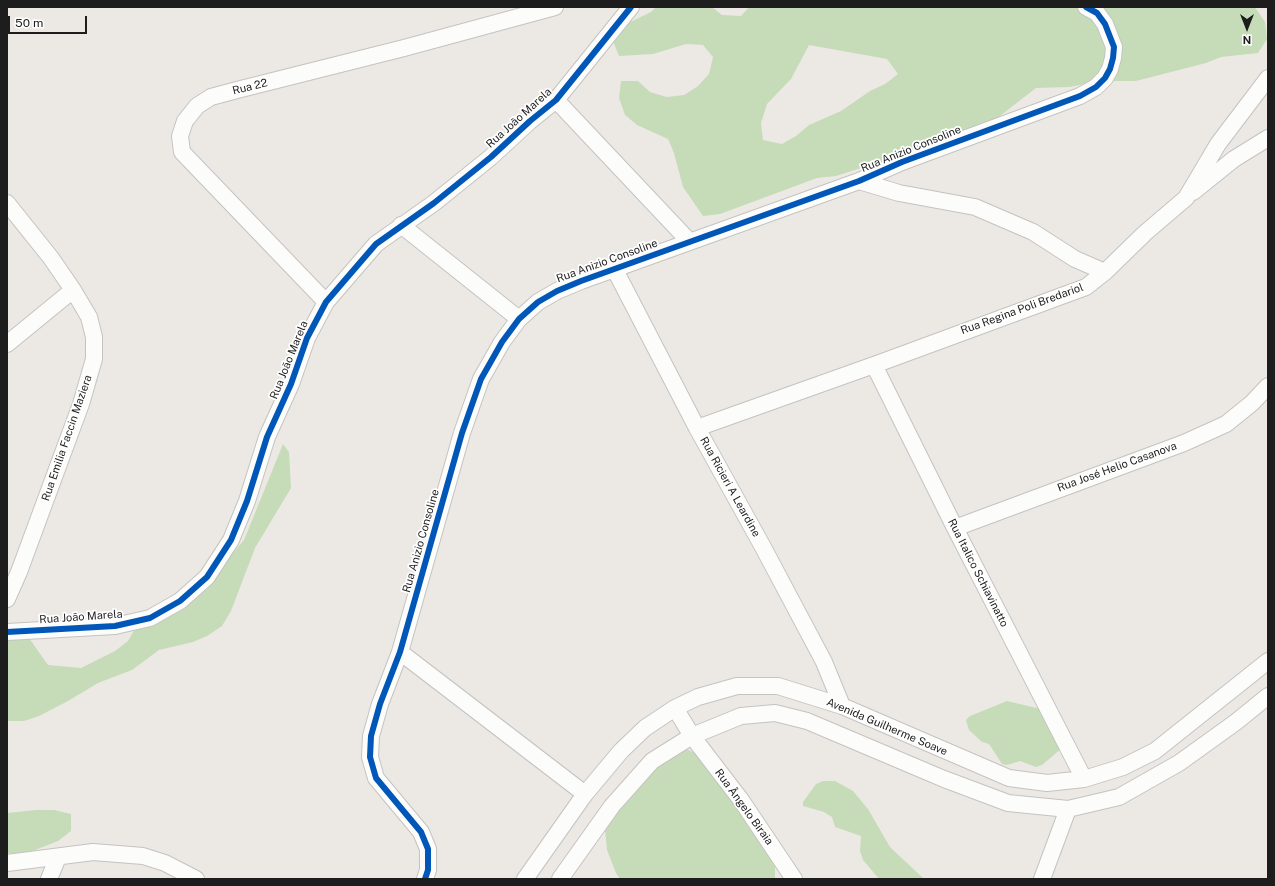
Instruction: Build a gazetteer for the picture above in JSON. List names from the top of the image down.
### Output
{
  "streets": {
    "street": [
      "Rua 22",
      "Rua João Marela",
      "Rua Anizio Consoline",
      "Rua Regina Poli Bredariol",
      "Rua Emilia Faccin Maziera",
      "Rua José Helio Casanova",
      "Rua Ricieri A Leardine",
      "Rua Italico Schiavinatto",
      "Avenida Guilherme Soave",
      "Rua Ângelo Biraia"
    ]
  },
  "crossings": [
    ["Rua 22", "Rua João Marela"],
    ["Rua Anizio Consoline", "Rua Ricieri A Leardine"],
    ["Rua Regina Poli Bredariol", "Rua Ricieri A Leardine"],
    ["Rua Regina Poli Bredariol", "Rua Italico Schiavinatto"],
    ["Rua José Helio Casanova", "Rua Italico Schiavinatto"],
    ["Rua Ricieri A Leardine", "Avenida Guilherme Soave"],
    ["Rua Italico Schiavinatto", "Avenida Guilherme Soave"],
    ["Avenida Guilherme Soave", "Rua Ângelo Biraia"]
  ],
  "scale_bar": "50 m",
  "north": "bottom"
}
